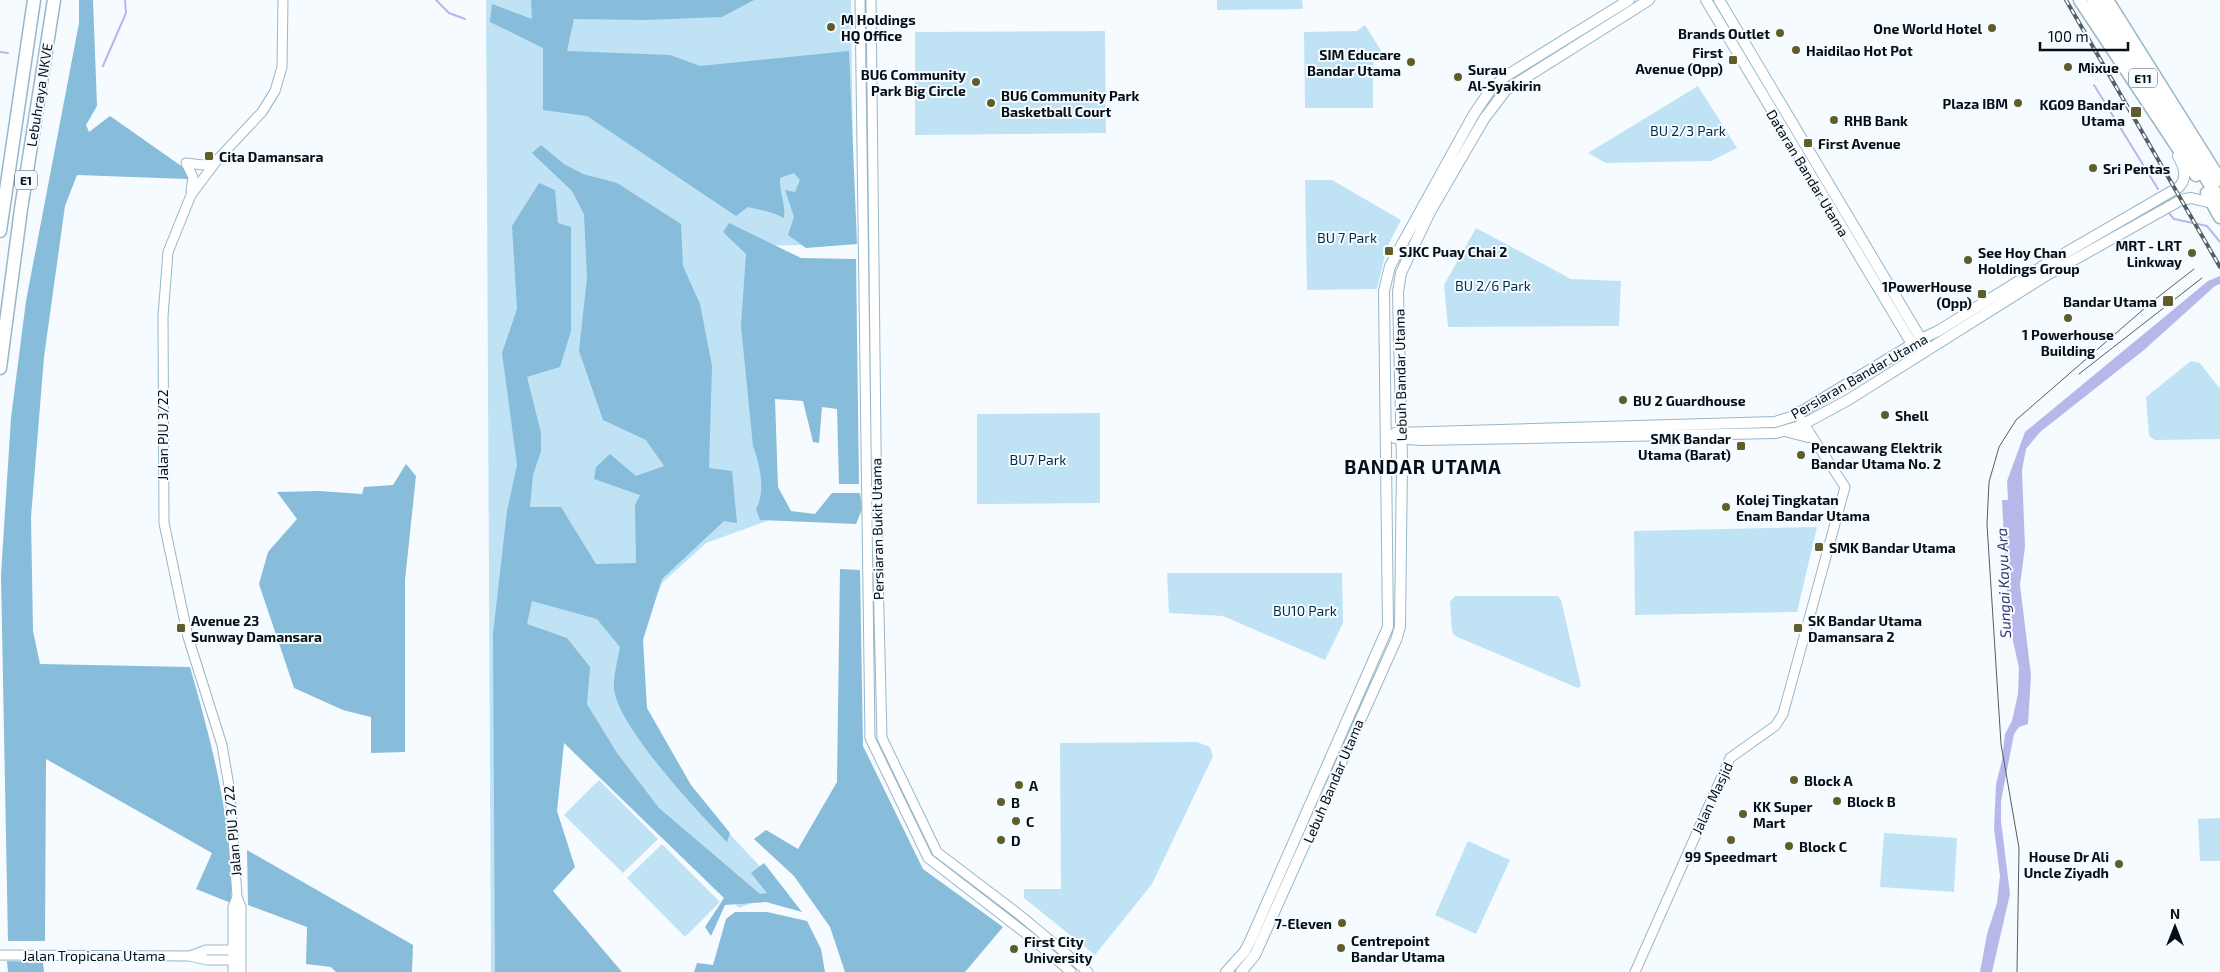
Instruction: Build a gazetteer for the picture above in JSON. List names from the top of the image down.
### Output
{
  "streets": {
    "highway": ["E11", "Lebuhraya NKVE", "E1"],
    "main road": ["Dataran Bandar Utama", "Lebuh Bandar Utama", "Persiaran Bandar Utama"],
    "street": [
      "Jalan PJU 3/22",
      "Persiaran Bukit Utama",
      "Jalan Masjid",
      "Jalan Tropicana Utama"
    ]
  },
  "crossings": [
    ["Dataran Bandar Utama", "Persiaran Bandar Utama"],
    ["Lebuh Bandar Utama", "Persiaran Bandar Utama"],
    ["Persiaran Bandar Utama", "Jalan Masjid"],
    ["Jalan PJU 3/22", "Jalan Tropicana Utama"]
  ],
  "districts": ["BANDAR UTAMA"],
  "water": ["Sungai Kayu Ara"],
  "parks": [
    "BU 2/3 Park",
    "BU 7 Park",
    "BU 2/6 Park",
    "BU7 Park",
    "BU10 Park"
  ],
  "places": {
    "other": [
      "M Holdings HQ Office",
      "One World Hotel",
      "Brands Outlet",
      "Haidilao Hot Pot",
      "SIM Educare Bandar Utama",
      "Mixue",
      "Surau Al-Syakirin",
      "BU6 Community Park Big Circle",
      "BU6 Community Park Basketball Court",
      "Plaza IBM",
      "RHB Bank",
      "Sri Pentas",
      "MRT - LRT Linkway",
      "See Hoy Chan Holdings Group",
      "1 Powerhouse Building",
      "BU 2 Guardhouse",
      "Shell",
      "Pencawang Elektrik Bandar Utama No. 2",
      "Kolej Tingkatan Enam Bandar Utama",
      "Block A",
      "A",
      "Block B",
      "B",
      "KK Super Mart",
      "C",
      "D",
      "99 Speedmart",
      "Block C",
      "House Dr Ali Uncle Ziyadh",
      "7-Eleven",
      "Centrepoint Bandar Utama",
      "First City University"
    ],
    "transit": [
      "First Avenue (Opp)",
      "KG09 Bandar Utama",
      "First Avenue",
      "Cita Damansara",
      "SJKC Puay Chai 2",
      "1PowerHouse (Opp)",
      "Bandar Utama",
      "SMK Bandar Utama (Barat)",
      "SMK Bandar Utama",
      "Avenue 23 Sunway Damansara",
      "SK Bandar Utama Damansara 2"
    ]
  },
  "scale_bar": "100 m",
  "north": "top"
}
